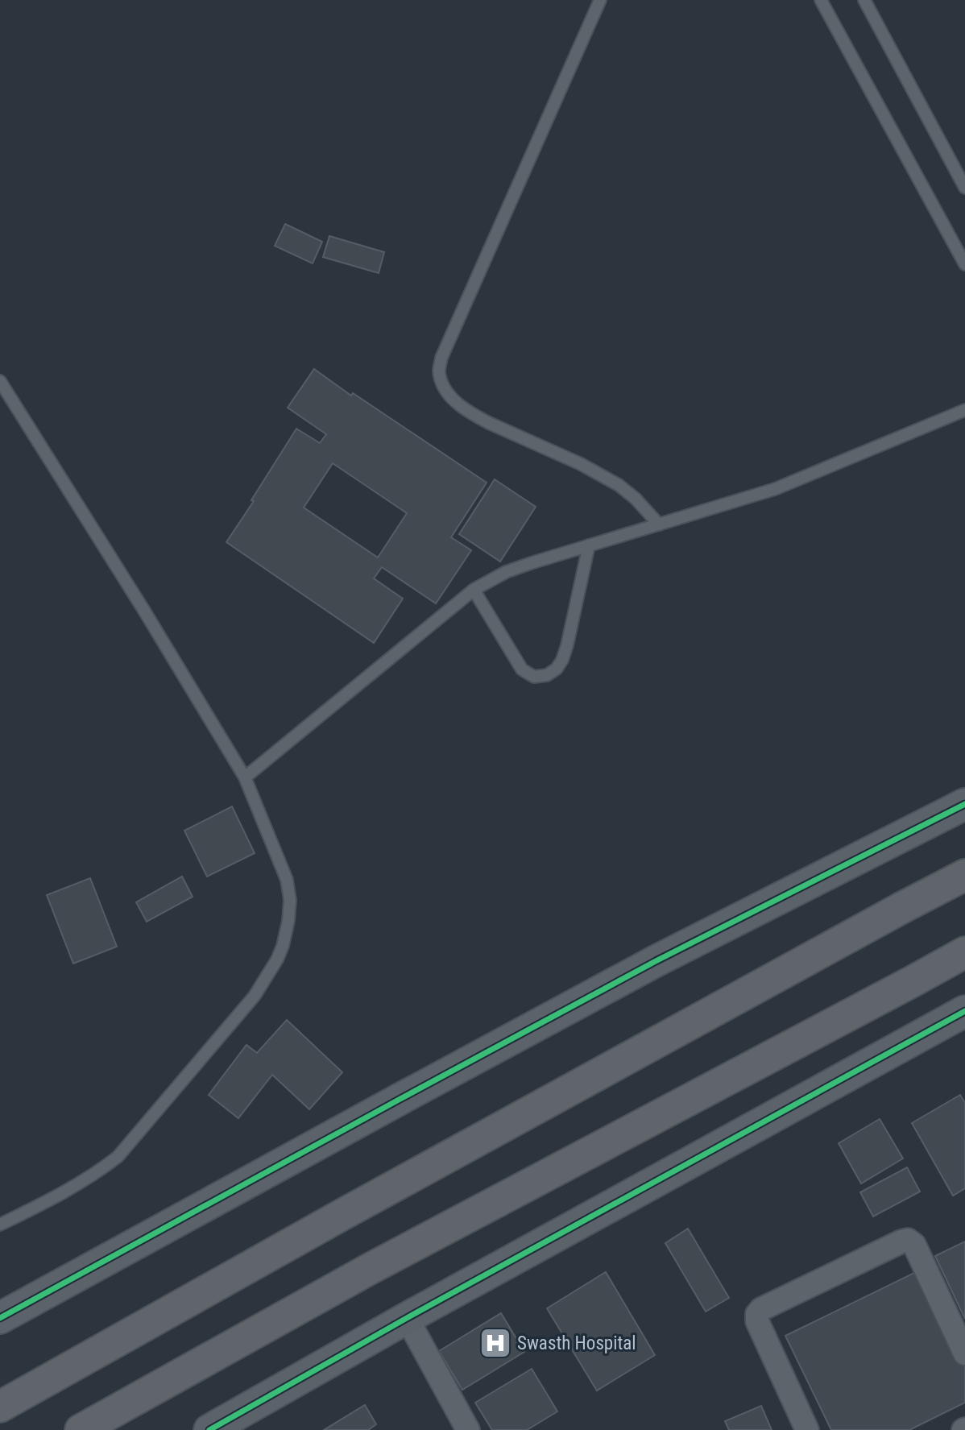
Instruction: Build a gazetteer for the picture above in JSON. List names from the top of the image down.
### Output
{
  "places": {
    "hospital": ["Swasth Hospital"]
  }
}
